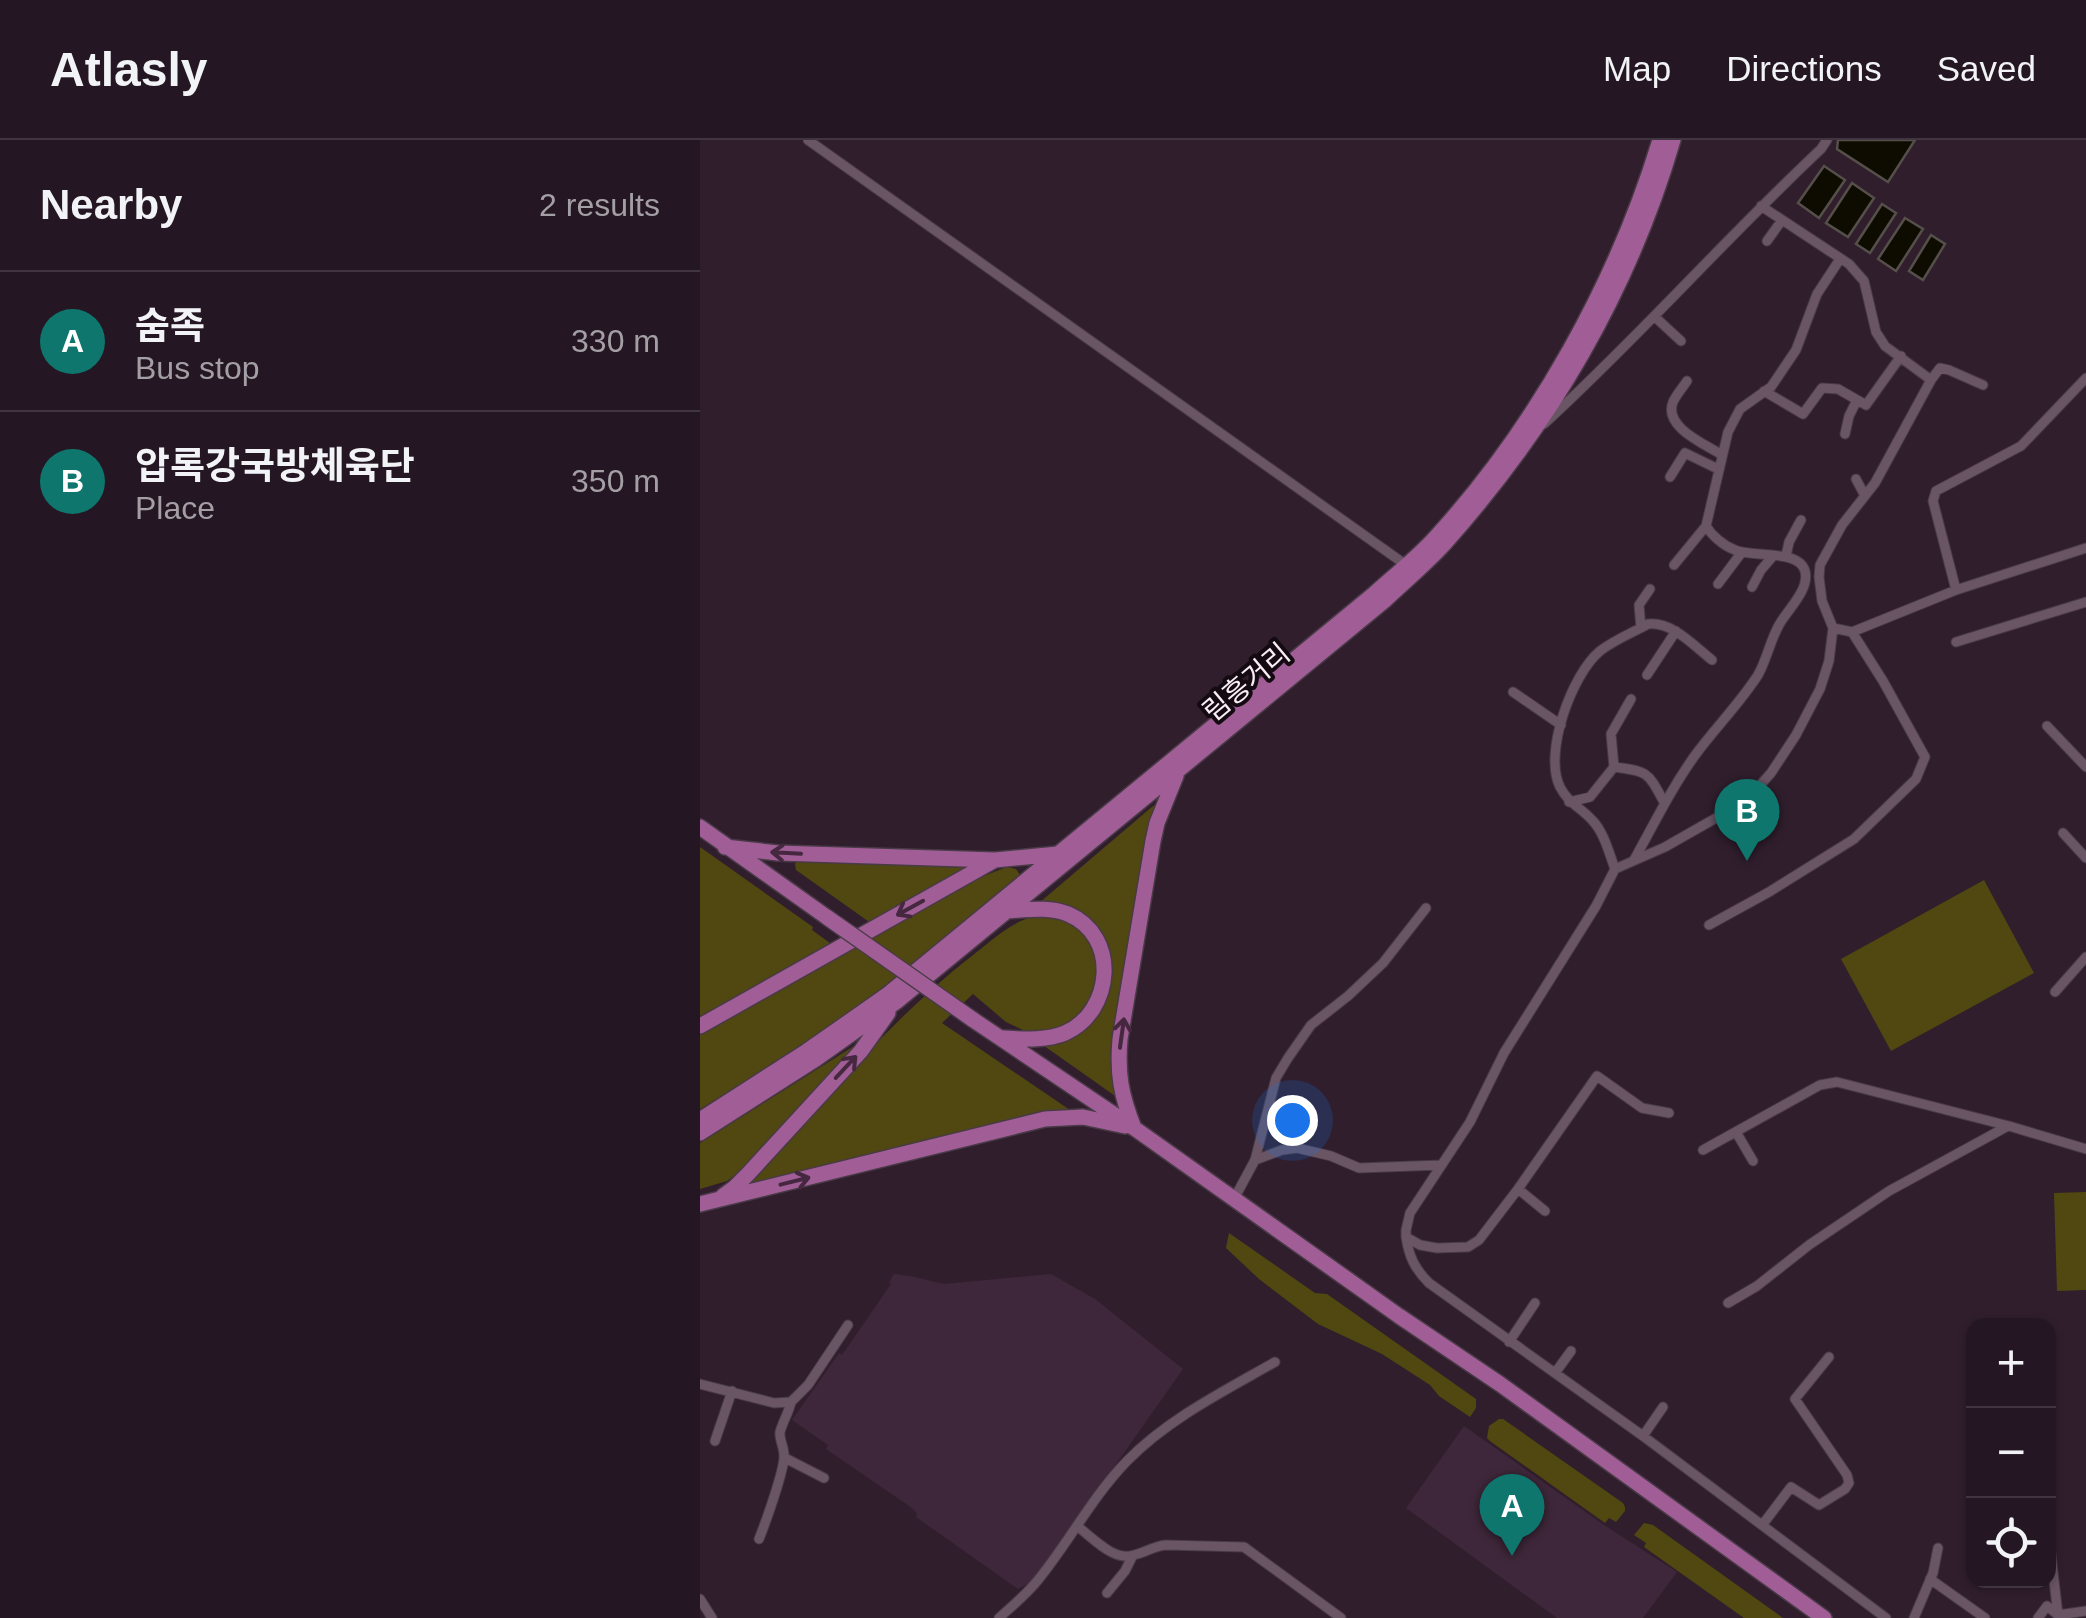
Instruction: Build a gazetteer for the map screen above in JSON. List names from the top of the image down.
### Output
{
  "streets": {
    "main road": ["림흥거리"]
  },
  "page": {
    "header": "Atlasly",
    "nav": ["Map", "Directions", "Saved"],
    "heading": ["Nearby", "2 results"],
    "list": [
      {
        "mark": "A",
        "name": "숨족",
        "note": "Bus stop",
        "value": "330 m"
      },
      {
        "mark": "B",
        "name": "압록강국방체육단",
        "note": "Place",
        "value": "350 m"
      }
    ],
    "pins": ["B", "A"],
    "map_buttons": ["+", "−"]
  }
}
